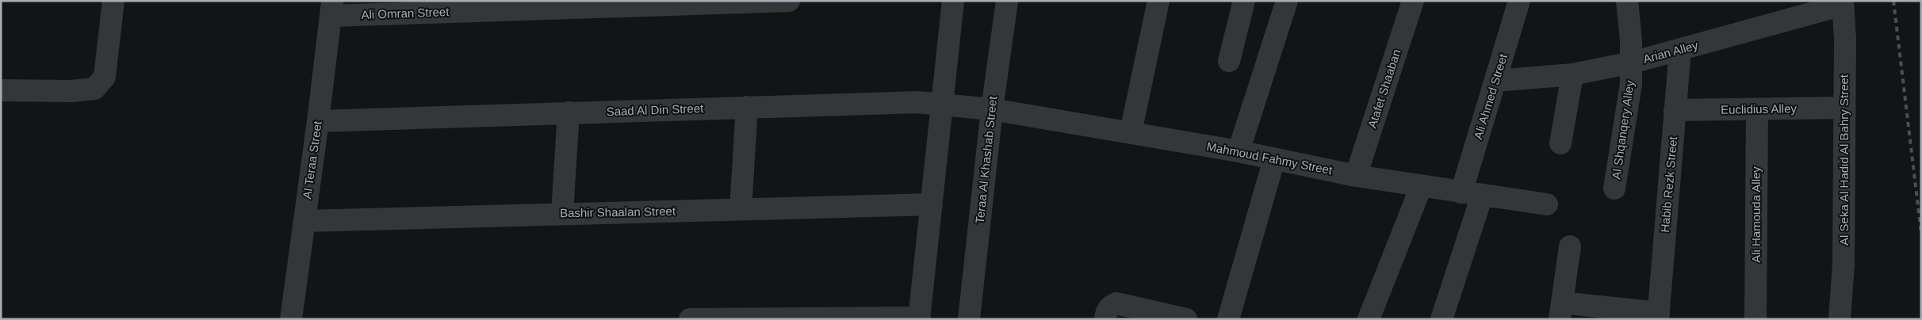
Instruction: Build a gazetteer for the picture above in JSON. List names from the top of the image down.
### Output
{
  "streets": {
    "street": [
      "Ali Omran Street",
      "Arian Alley",
      "Atafet Shaaban",
      "Ali Ahmed Street",
      "Euclidius Alley",
      "Saad Al Din Street",
      "Al Shqanqery Alley",
      "Mahmoud Fahmy Street",
      "Al Teraa Street",
      "Teraa Al Khashab Street",
      "Al Seka Al Hadid Al Bahry Street",
      "Habib Rezk Street",
      "Bashir Shaalan Street",
      "Ali Hamouda Alley"
    ]
  },
  "crossings": [
    ["Ali Omran Street", "Al Teraa Street"],
    ["Arian Alley", "Ali Ahmed Street"],
    ["Arian Alley", "Al Shqanqery Alley"],
    ["Arian Alley", "Al Seka Al Hadid Al Bahry Street"],
    ["Arian Alley", "Habib Rezk Street"],
    ["Atafet Shaaban", "Mahmoud Fahmy Street"],
    ["Ali Ahmed Street", "Mahmoud Fahmy Street"],
    ["Euclidius Alley", "Al Seka Al Hadid Al Bahry Street"],
    ["Euclidius Alley", "Habib Rezk Street"],
    ["Euclidius Alley", "Ali Hamouda Alley"],
    ["Saad Al Din Street", "Mahmoud Fahmy Street"],
    ["Saad Al Din Street", "Al Teraa Street"],
    ["Saad Al Din Street", "Teraa Al Khashab Street"],
    ["Mahmoud Fahmy Street", "Teraa Al Khashab Street"],
    ["Al Teraa Street", "Bashir Shaalan Street"]
  ]
}
